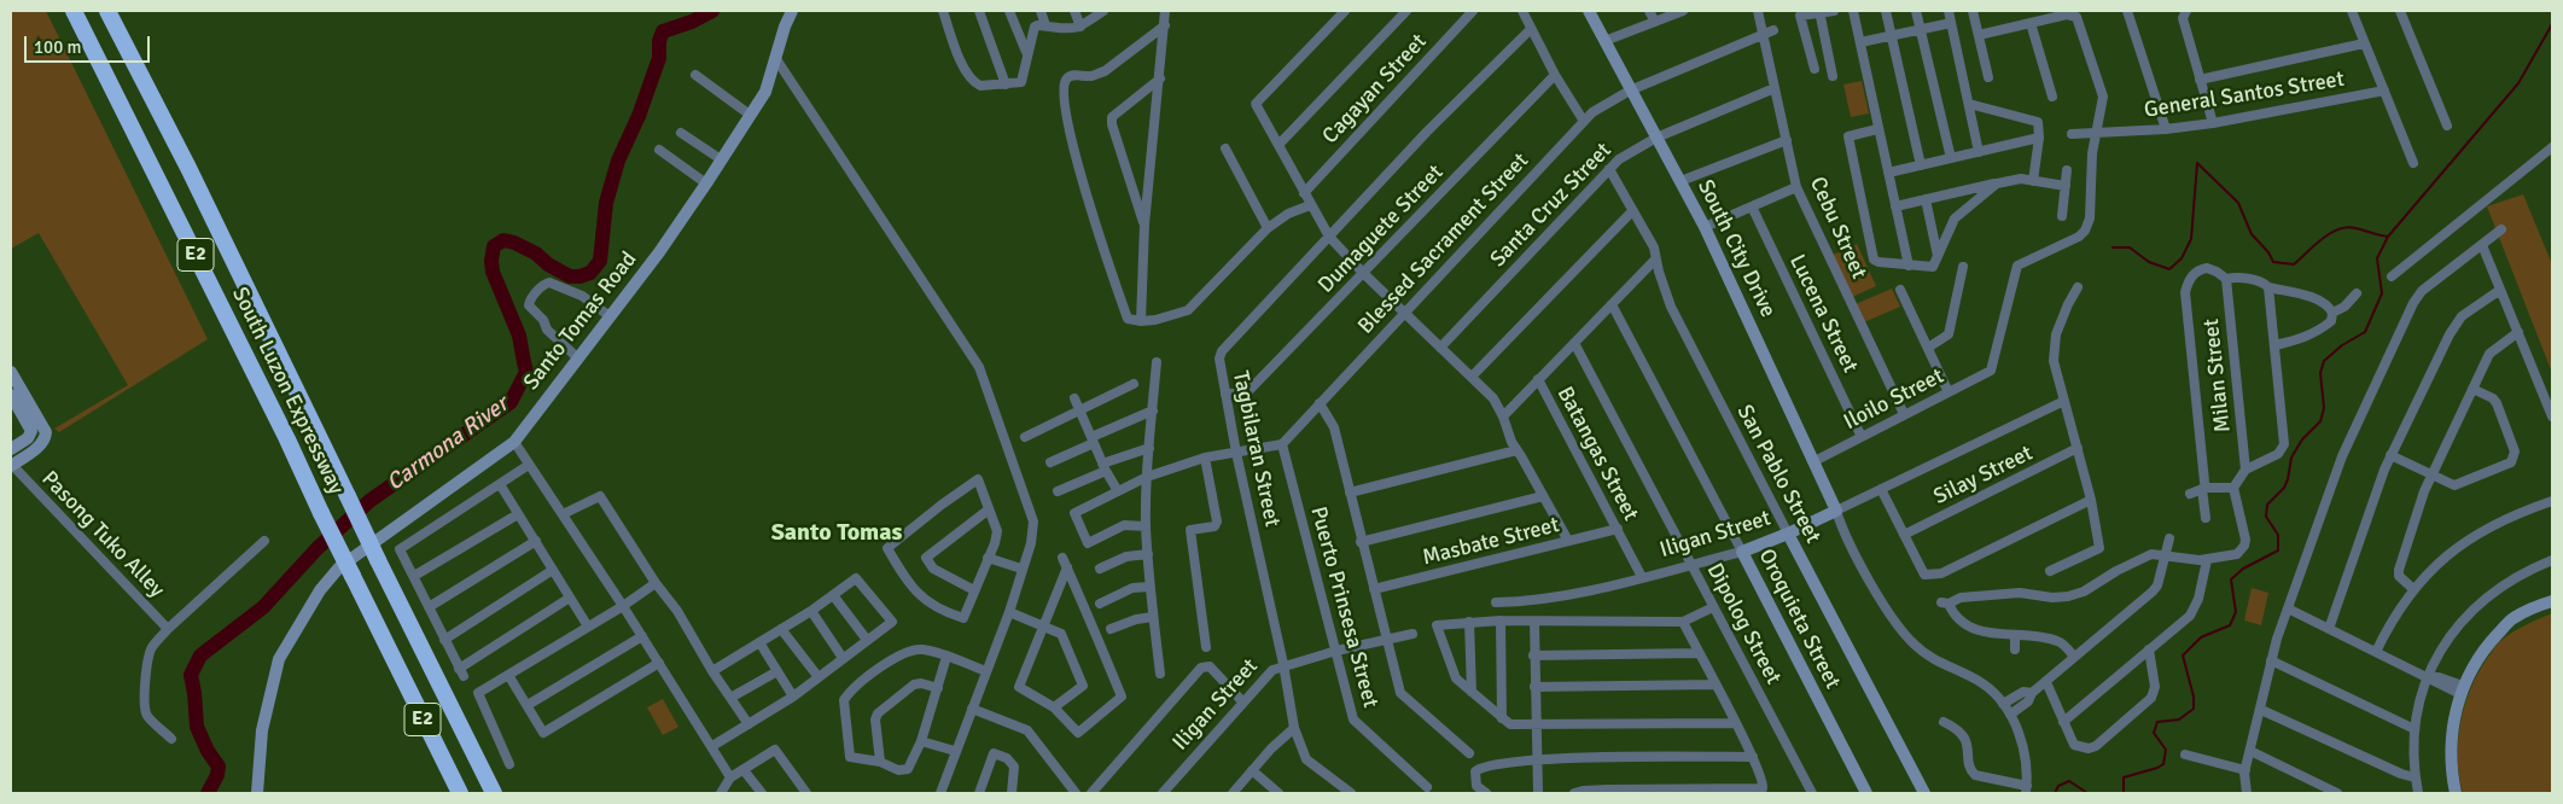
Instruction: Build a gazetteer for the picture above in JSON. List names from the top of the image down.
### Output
{
  "streets": {
    "highway": ["E2", "South Luzon Expressway"],
    "street": [
      "Cagayan Street",
      "General Santos Street",
      "Santa Cruz Street",
      "Cebu Street",
      "Dumaguete Street",
      "Blessed Sacrament Street",
      "South City Drive",
      "Lucena Street",
      "Santo Tomas Road",
      "Milan Street",
      "Iloilo Street",
      "Tagbilaran Street",
      "Batangas Street",
      "San Pablo Street",
      "Silay Street",
      "Pasong Tuko Alley",
      "Iligan Street",
      "Masbate Street",
      "Puerto Prinsesa Street",
      "Oroquieta Street",
      "Dipolog Street"
    ]
  },
  "crossings": [
    ["General Santos Street", "Iloilo Street"],
    ["Santa Cruz Street", "Cebu Street"],
    ["Santa Cruz Street", "South City Drive"],
    ["Santa Cruz Street", "San Pablo Street"],
    ["Cebu Street", "Blessed Sacrament Street"],
    ["Cebu Street", "Iloilo Street"],
    ["Dumaguete Street", "Tagbilaran Street"],
    ["Blessed Sacrament Street", "South City Drive"],
    ["Blessed Sacrament Street", "Puerto Prinsesa Street"],
    ["South City Drive", "Iloilo Street"],
    ["South City Drive", "Iligan Street"],
    ["Lucena Street", "Iloilo Street"],
    ["Tagbilaran Street", "Iligan Street"],
    ["Batangas Street", "Iligan Street"],
    ["Batangas Street", "Masbate Street"],
    ["San Pablo Street", "Iligan Street"],
    ["Iligan Street", "Puerto Prinsesa Street"],
    ["Iligan Street", "Oroquieta Street"],
    ["Iligan Street", "Dipolog Street"]
  ],
  "districts": ["Santo Tomas"],
  "water": ["Carmona River"],
  "scale_bar": "100 m"
}
